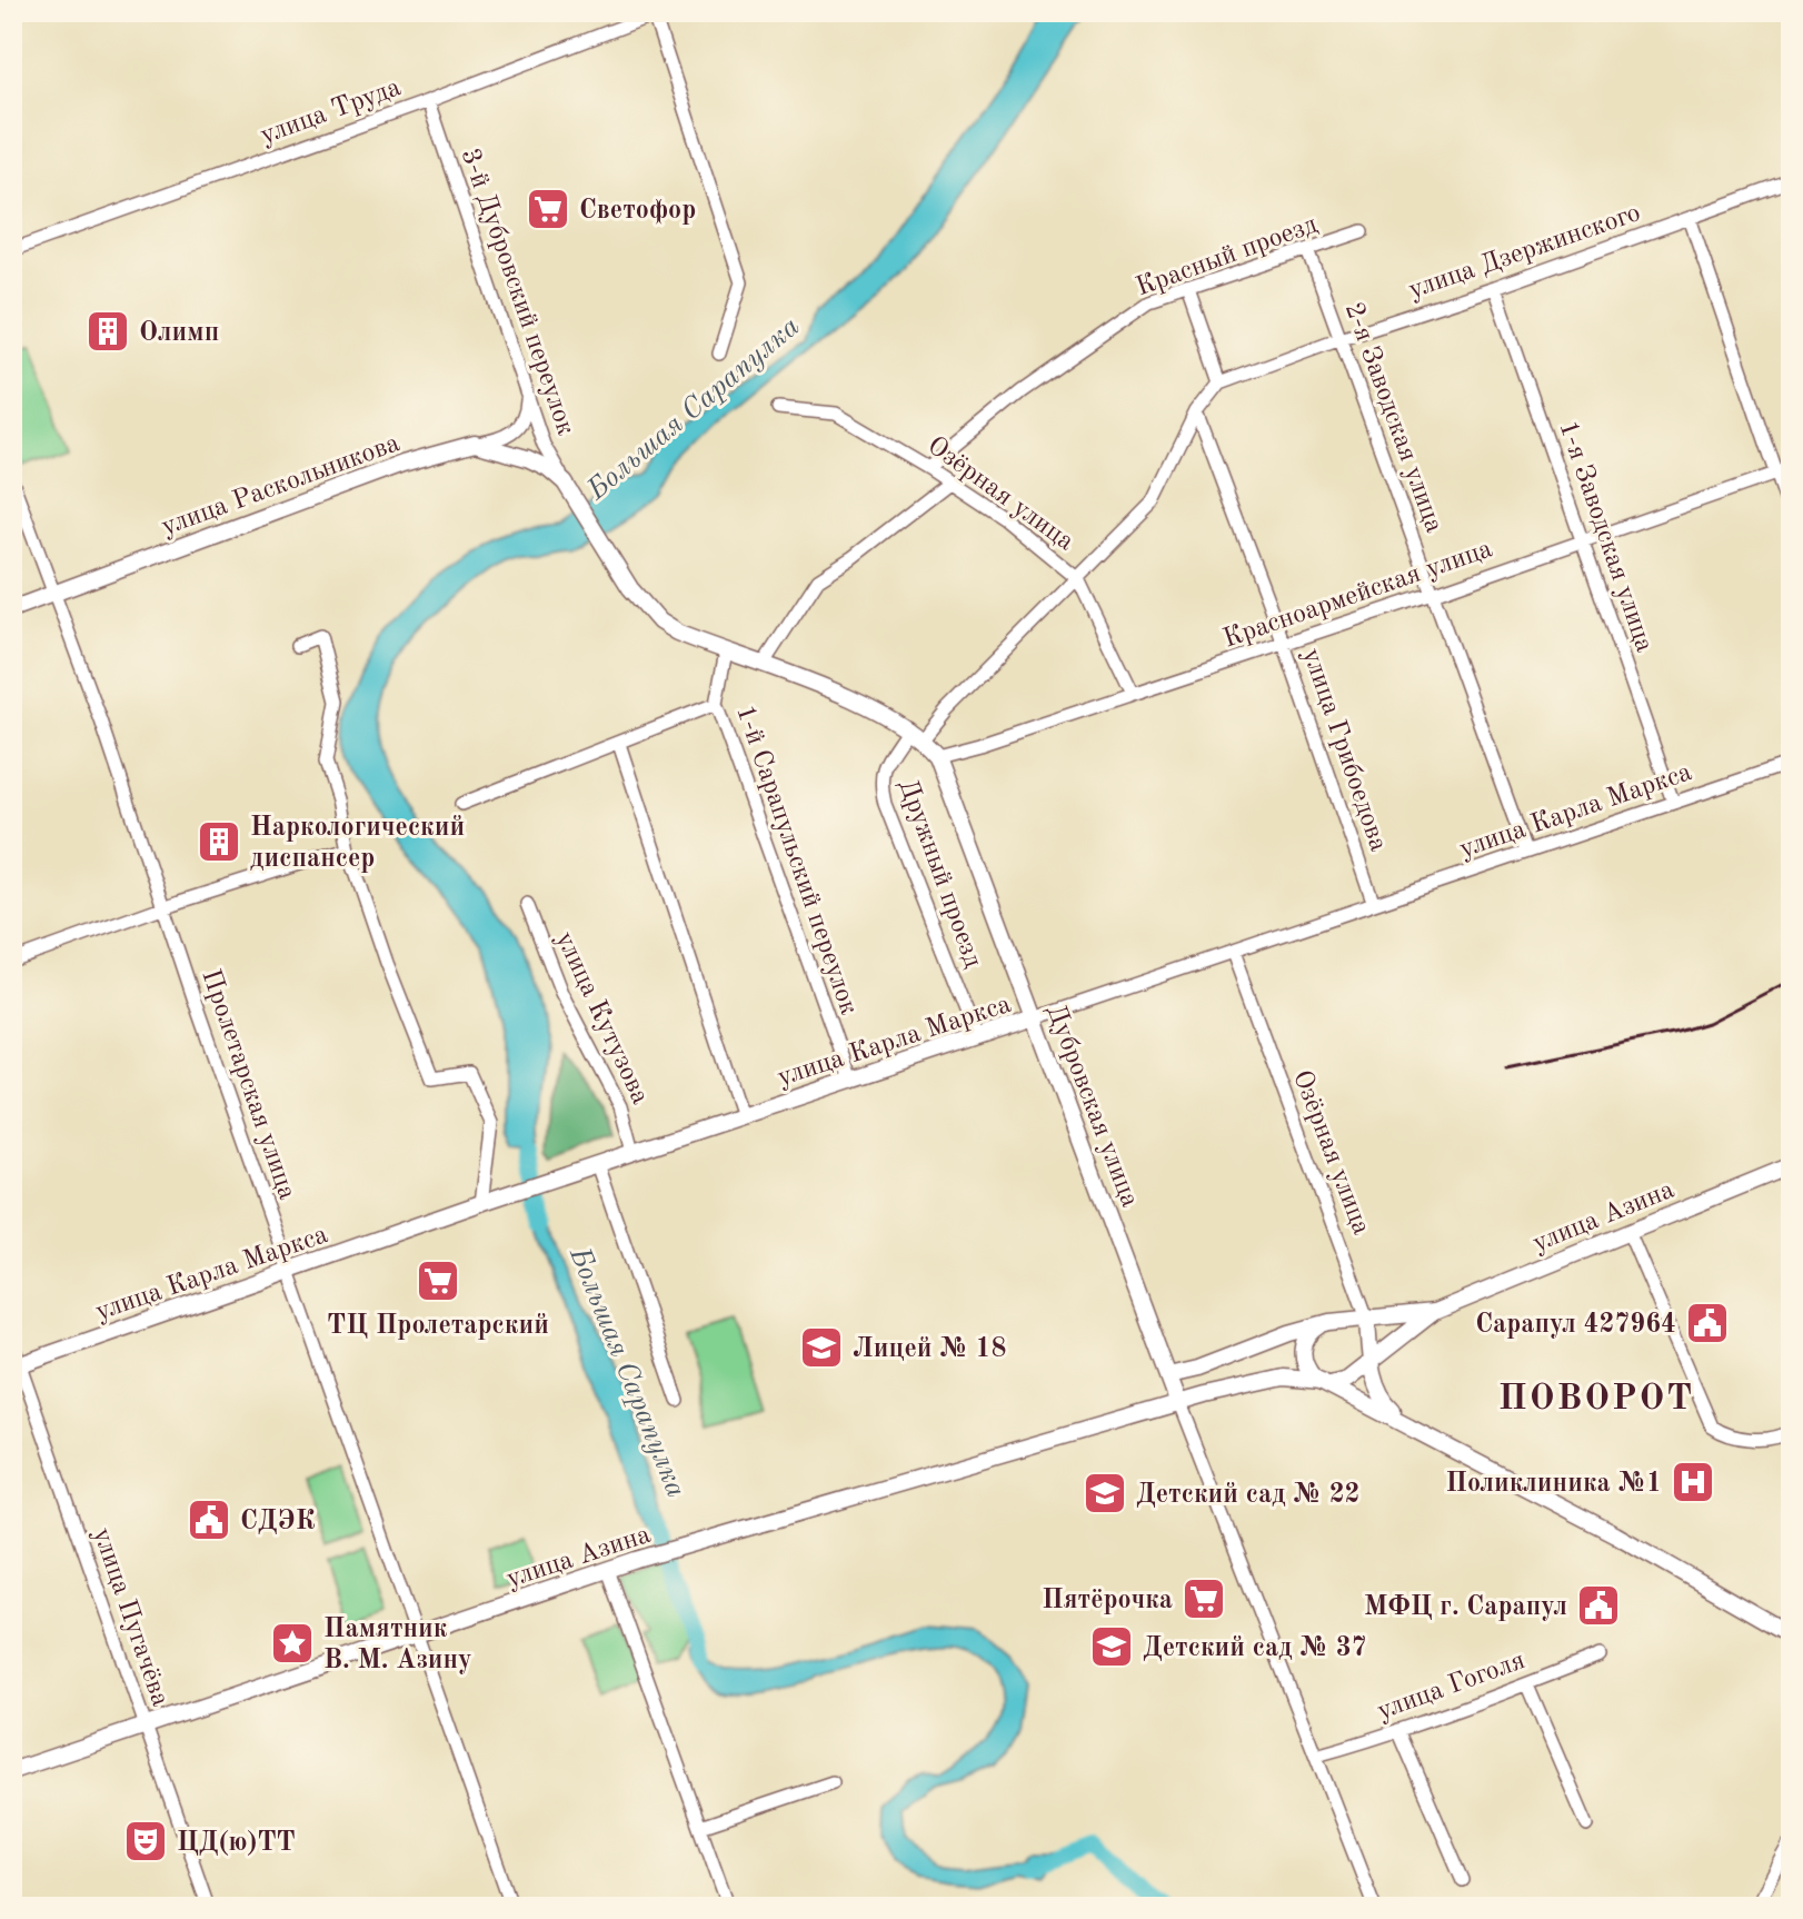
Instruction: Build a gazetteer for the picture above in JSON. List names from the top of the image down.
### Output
{
  "streets": {
    "main road": [
      "улица Раскольникова",
      "улица Карла Маркса",
      "Дубровская улица",
      "улица Азина"
    ],
    "street": [
      "улица Труда",
      "улица Дзержинского",
      "Красный проезд",
      "3-й Дубровский переулок",
      "2-я Заводская улица",
      "Озёрная улица",
      "1-я Заводская улица",
      "Красноармейская улица",
      "улица Грибоедова",
      "1-й Сарапульский переулок",
      "Дружный проезд",
      "улица Кутузова",
      "Пролетарская улица",
      "улица Пугачёва",
      "улица Гоголя"
    ]
  },
  "crossings": [
    ["улица Труда", "3-й Дубровский переулок"],
    ["улица Дзержинского", "2-я Заводская улица"],
    ["улица Дзержинского", "1-я Заводская улица"],
    ["Красный проезд", "2-я Заводская улица"],
    ["Красный проезд", "Озёрная улица"],
    ["3-й Дубровский переулок", "Дубровская улица"],
    ["2-я Заводская улица", "Красноармейская улица"],
    ["2-я Заводская улица", "улица Карла Маркса"],
    ["улица Раскольникова", "Пролетарская улица"],
    ["Озёрная улица", "Красноармейская улица"],
    ["Озёрная улица", "улица Карла Маркса"],
    ["Озёрная улица", "улица Азина"],
    ["1-я Заводская улица", "Красноармейская улица"],
    ["1-я Заводская улица", "улица Карла Маркса"],
    ["Красноармейская улица", "улица Грибоедова"],
    ["Красноармейская улица", "Дубровская улица"],
    ["улица Грибоедова", "улица Карла Маркса"],
    ["улица Карла Маркса", "1-й Сарапульский переулок"],
    ["улица Карла Маркса", "Дружный проезд"],
    ["улица Карла Маркса", "улица Кутузова"],
    ["улица Карла Маркса", "Пролетарская улица"],
    ["улица Карла Маркса", "Дубровская улица"],
    ["улица Карла Маркса", "улица Пугачёва"],
    ["1-й Сарапульский переулок", "Дубровская улица"],
    ["Дружный проезд", "Дубровская улица"],
    ["Пролетарская улица", "улица Азина"],
    ["Дубровская улица", "улица Азина"],
    ["Дубровская улица", "улица Гоголя"],
    ["улица Азина", "улица Пугачёва"]
  ],
  "districts": ["ПОВОРОТ"],
  "water": ["Большая Сарапулка"],
  "places": {
    "supermarket": ["Светофор", "ТЦ Пролетарский", "Пятёрочка"],
    "building": ["Олимп", "Наркологический диспансер"],
    "public building": ["Сарапул 427964", "СДЭК", "МФЦ г. Сарапул"],
    "school or university": ["Лицей № 18", "Детский сад № 22", "Детский сад № 37"],
    "hospital": ["Поликлиника №1"],
    "place": ["Памятник В. М. Азину"],
    "theatre": ["ЦД(ю)ТТ"]
  }
}
